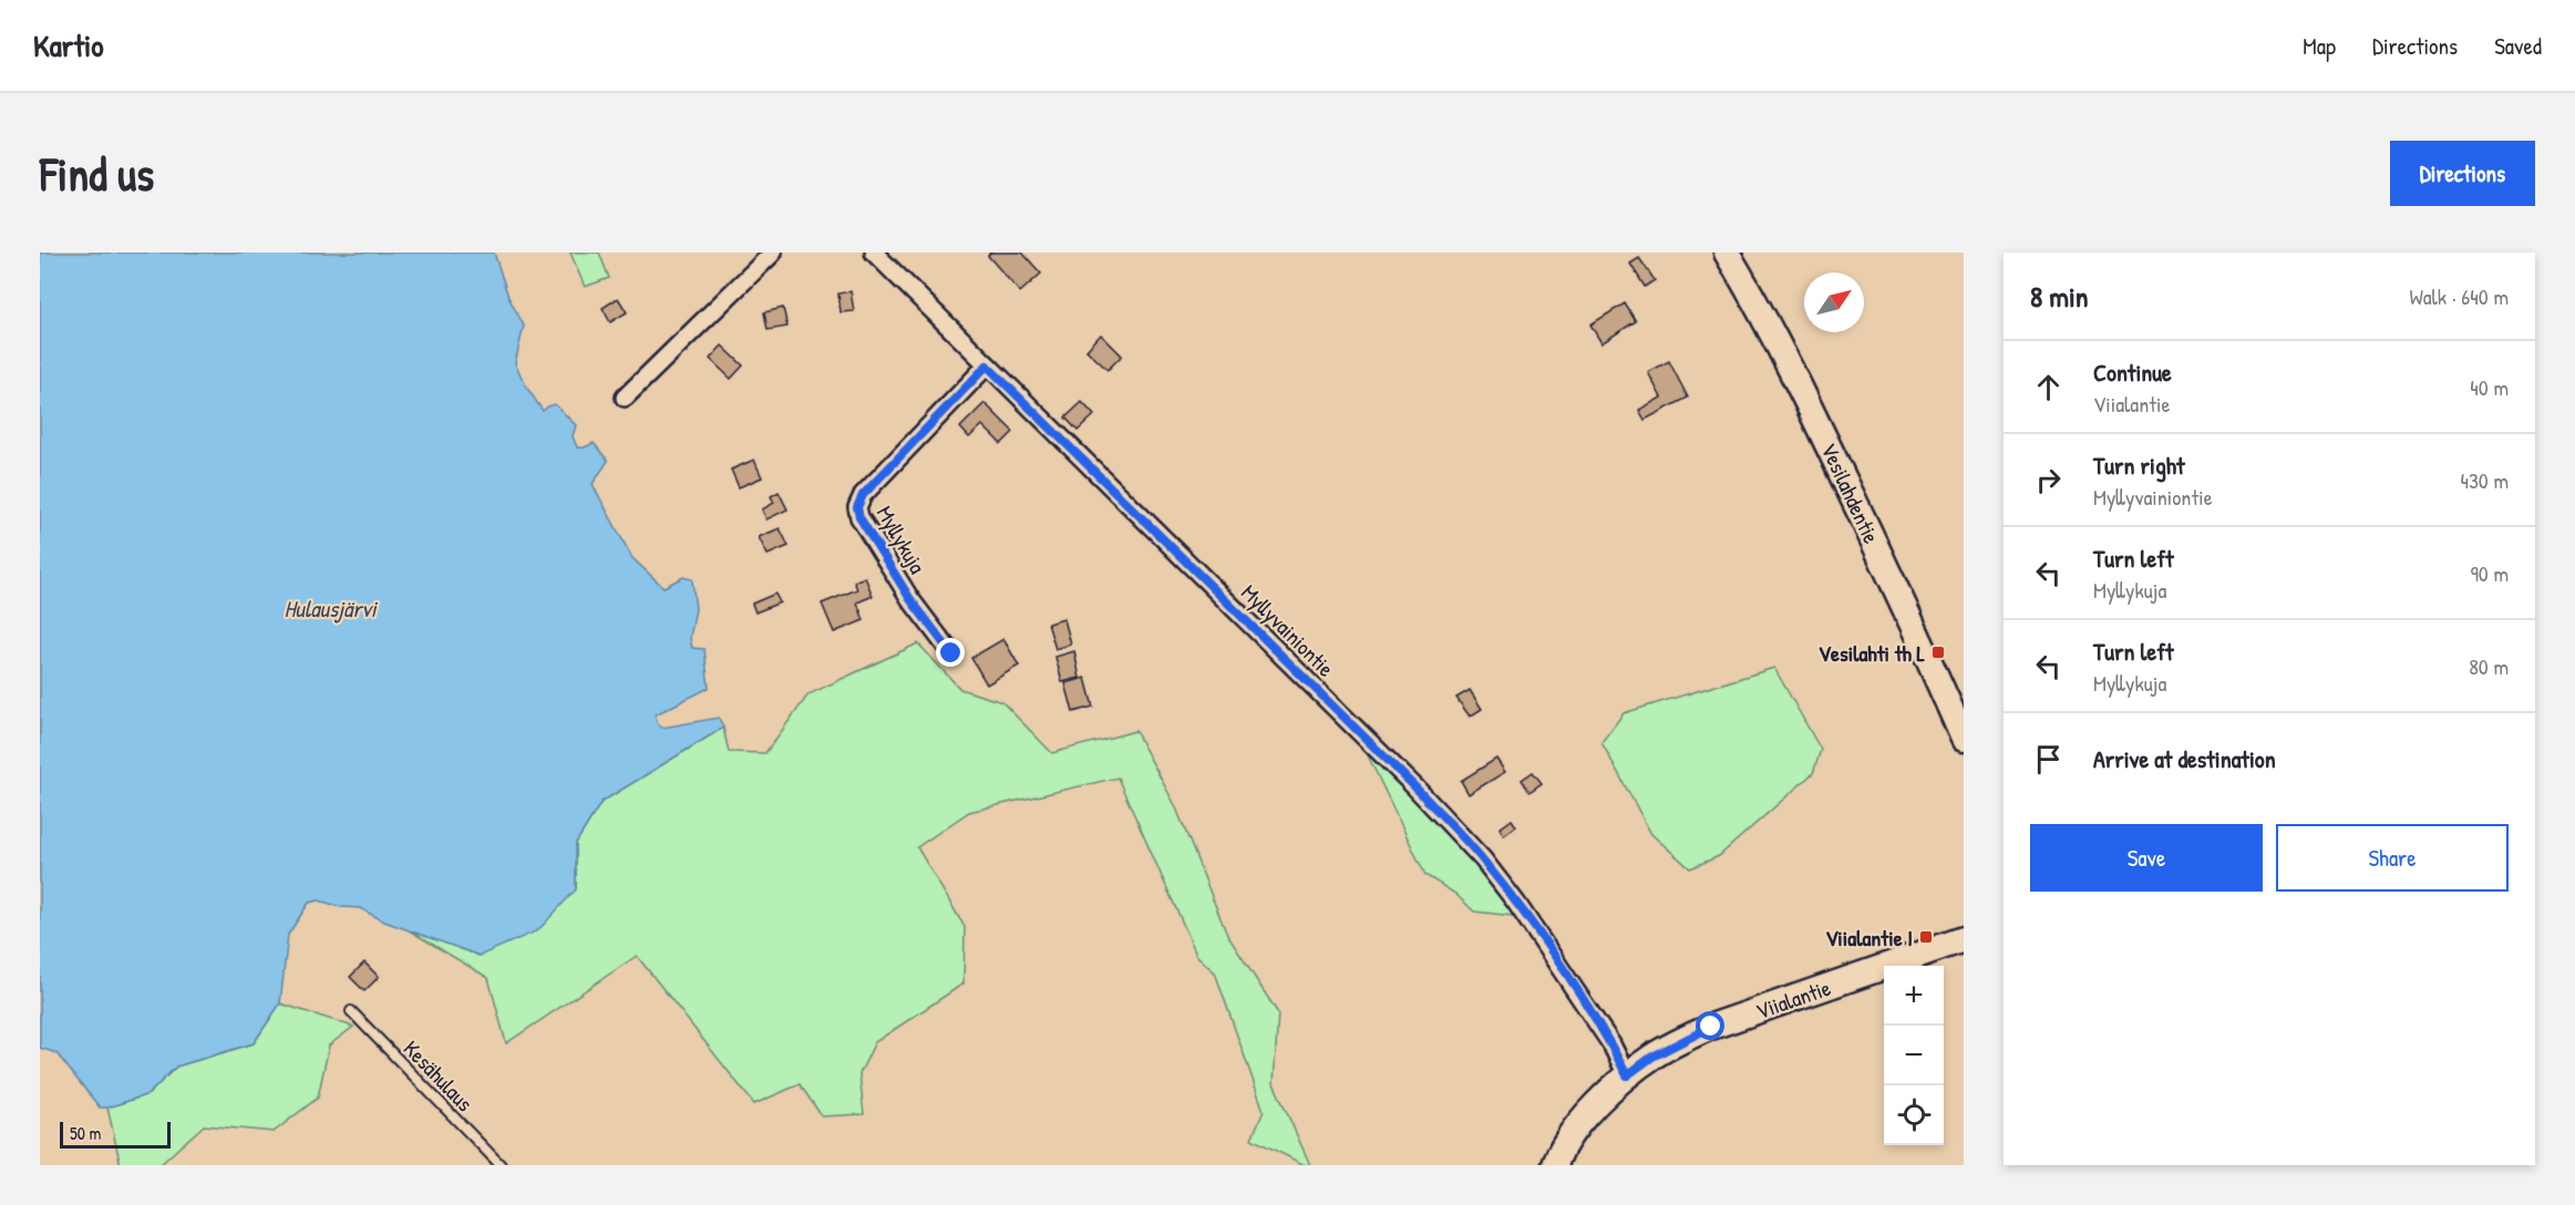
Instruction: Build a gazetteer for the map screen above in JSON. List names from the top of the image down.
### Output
{
  "streets": {
    "main road": ["Vesilahdentie", "Viialantie"],
    "street": ["Myllykuja", "Myllyvainiontie"],
    "lane": ["Kesähulaus"]
  },
  "crossings": [
    ["Myllykuja", "Myllyvainiontie"],
    ["Myllyvainiontie", "Viialantie"]
  ],
  "water": ["Hulausjärvi"],
  "places": {
    "transit": ["Vesilahti th L", "Viialantie I"]
  },
  "scale_bar": "50 m",
  "north": "top right",
  "page": {
    "header": "Kartio",
    "nav": ["Map", "Directions", "Saved"],
    "buttons": [
      "Directions",
      ["Save", "Share"]
    ],
    "title": "Find us",
    "heading": ["8 min", "Walk · 640 m"],
    "list": [
      ["Continue", "Viialantie", "40 m"],
      ["Turn right", "Myllyvainiontie", "430 m"],
      ["Turn left", "Myllykuja", "90 m"],
      ["Turn left", "Myllykuja", "80 m"],
      "Arrive at destination"
    ],
    "map_buttons": ["+", "−"],
    "scale": "50 m"
  }
}
